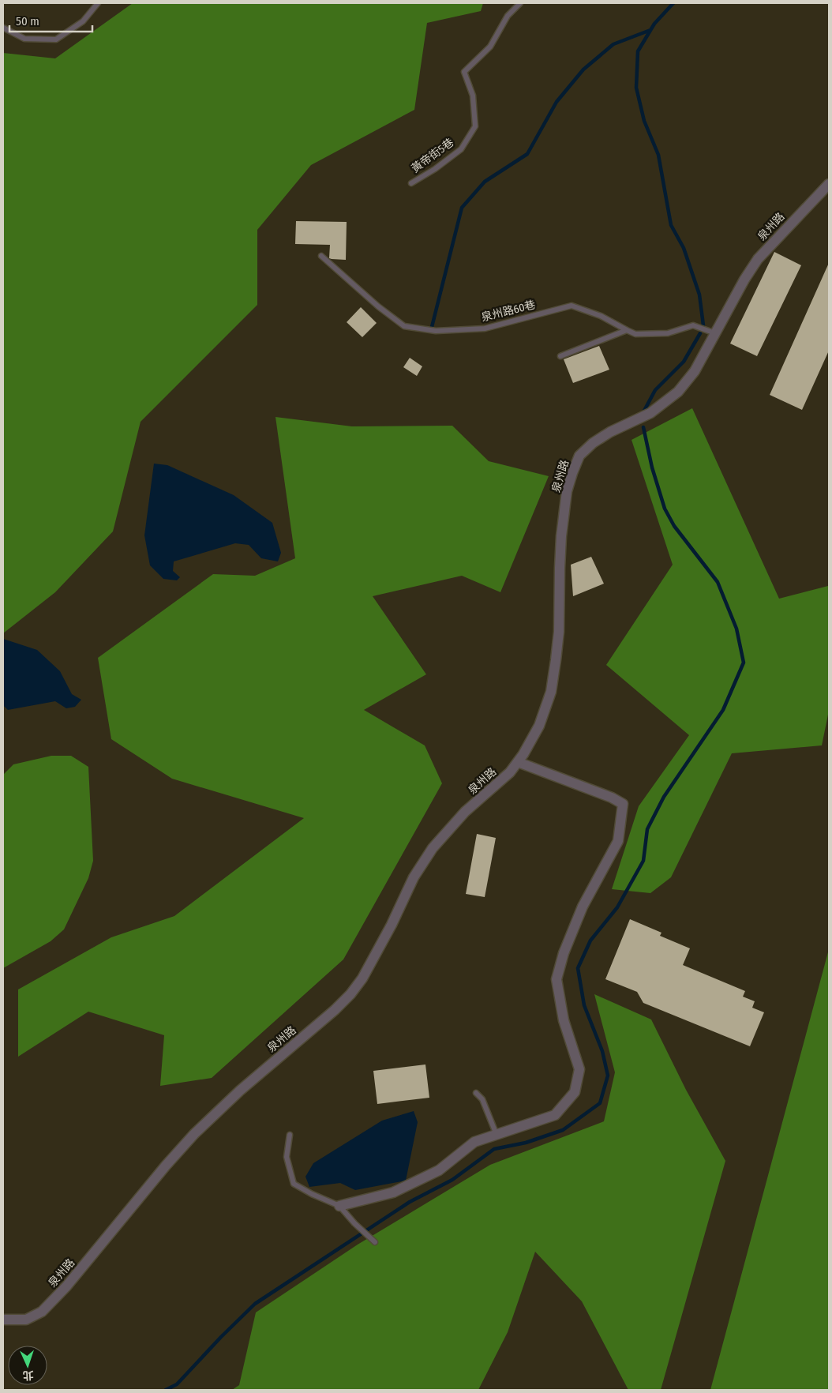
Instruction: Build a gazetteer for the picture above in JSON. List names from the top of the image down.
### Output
{
  "streets": {
    "street": ["泉州路"],
    "lane": ["黃帝街5巷", "泉州路60巷"]
  },
  "crossings": [
    ["泉州路", "泉州路60巷"]
  ],
  "scale_bar": "50 m",
  "north": "bottom"
}
